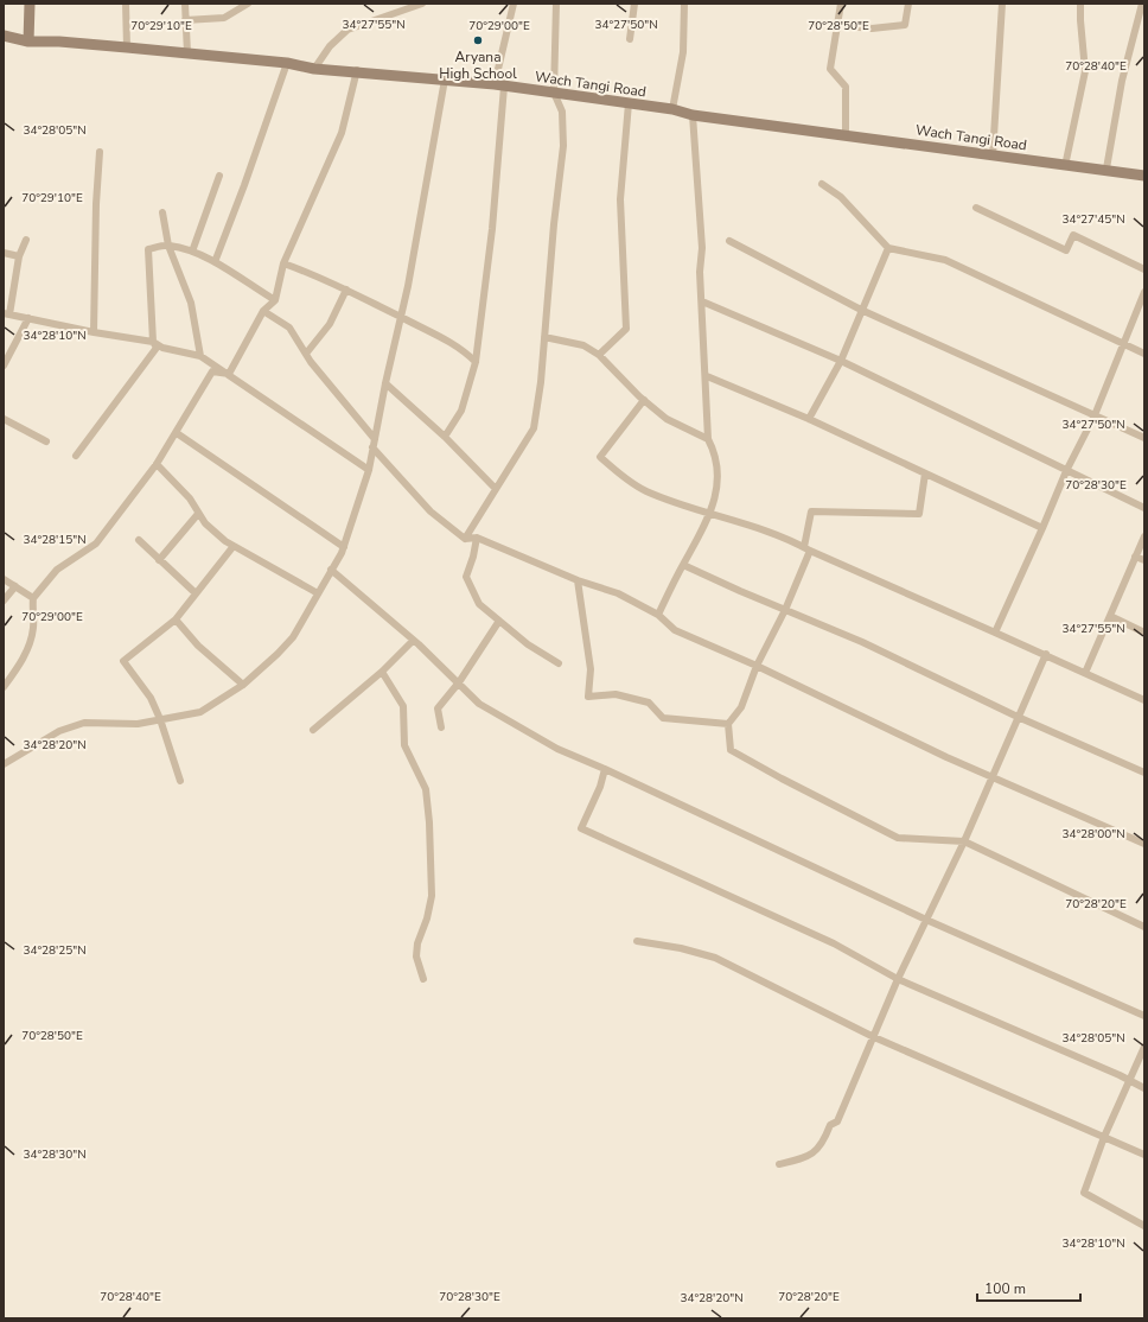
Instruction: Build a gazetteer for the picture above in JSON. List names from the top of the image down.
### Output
{
  "streets": {
    "main road": ["Wach Tangi Road"]
  },
  "places": ["Aryana High School"],
  "scale_bar": "100 m",
  "coordinates": [
    "34°27'55\"N",
    "34°27'50\"N",
    "70°29'10\"E",
    "70°29'00\"E",
    "70°28'50\"E",
    "70°28'40\"E",
    "34°28'05\"N",
    "34°27'45\"N",
    "34°28'10\"N",
    "70°28'30\"E",
    "34°28'15\"N",
    "34°28'20\"N",
    "34°28'00\"N",
    "70°28'20\"E",
    "34°28'25\"N",
    "34°28'30\"N"
  ]
}
